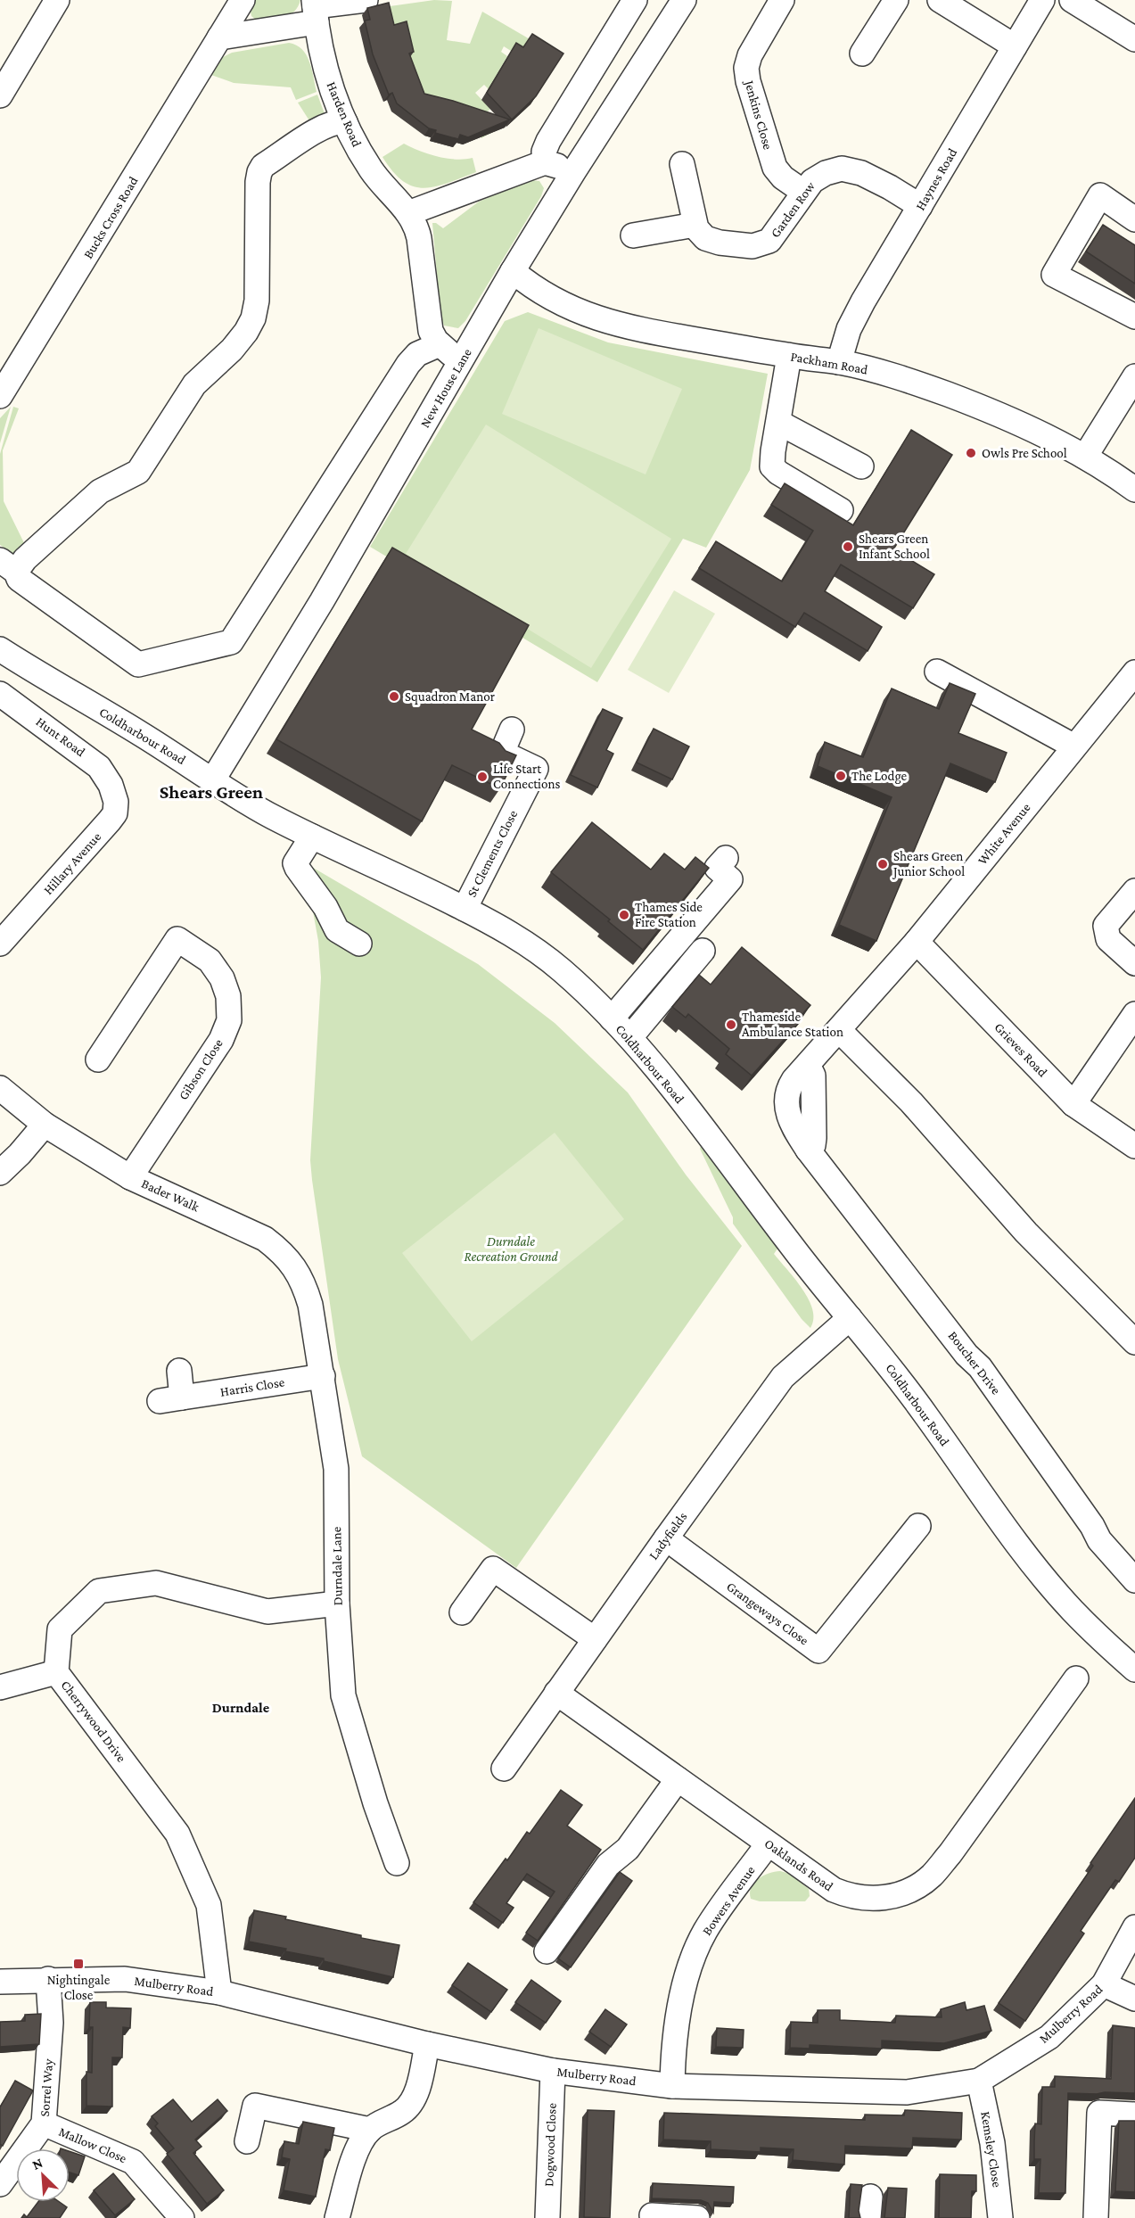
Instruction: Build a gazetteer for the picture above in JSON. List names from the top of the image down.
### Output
{
  "streets": {
    "street": [
      "Harden Road",
      "Jenkins Close",
      "Haynes Road",
      "Garden Row",
      "Bucks Cross Road",
      "Packham Road",
      "New House Lane",
      "Coldharbour Road",
      "Hunt Road",
      "White Avenue",
      "St Clements Close",
      "Hillary Avenue",
      "Grieves Road",
      "Gibson Close",
      "Bader Walk",
      "Boucher Drive",
      "Harris Close",
      "Ladyfields",
      "Durndale Lane",
      "Grangeways Close",
      "Cherrywood Drive",
      "Oaklands Road",
      "Bowers Avenue",
      "Mulberry Road",
      "Sorrel Way",
      "Mallow Close",
      "Dogwood Close",
      "Kemsley Close"
    ]
  },
  "crossings": [
    ["Harden Road", "New House Lane"],
    ["Jenkins Close", "Garden Row"],
    ["Haynes Road", "Garden Row"],
    ["Haynes Road", "Packham Road"],
    ["Packham Road", "New House Lane"],
    ["New House Lane", "Coldharbour Road"],
    ["Coldharbour Road", "Hunt Road"],
    ["Coldharbour Road", "St Clements Close"],
    ["Coldharbour Road", "Ladyfields"],
    ["Hunt Road", "Hillary Avenue"],
    ["White Avenue", "Grieves Road"],
    ["White Avenue", "Boucher Drive"],
    ["Gibson Close", "Bader Walk"],
    ["Bader Walk", "Durndale Lane"],
    ["Harris Close", "Durndale Lane"],
    ["Ladyfields", "Grangeways Close"],
    ["Ladyfields", "Oaklands Road"],
    ["Durndale Lane", "Cherrywood Drive"],
    ["Cherrywood Drive", "Mulberry Road"],
    ["Oaklands Road", "Bowers Avenue"],
    ["Bowers Avenue", "Mulberry Road"],
    ["Mulberry Road", "Sorrel Way"],
    ["Mulberry Road", "Dogwood Close"],
    ["Mulberry Road", "Kemsley Close"],
    ["Sorrel Way", "Mallow Close"]
  ],
  "districts": ["Shears Green", "Durndale"],
  "parks": ["Durndale Recreation Ground"],
  "places": {
    "other": [
      "Owls Pre School",
      "Shears Green Infant School",
      "Squadron Manor",
      "The Lodge",
      "Life Start Connections",
      "Shears Green Junior School",
      "Thames Side Fire Station",
      "Thameside Ambulance Station"
    ],
    "transit": ["Nightingale Close"]
  },
  "north": "top left"
}
